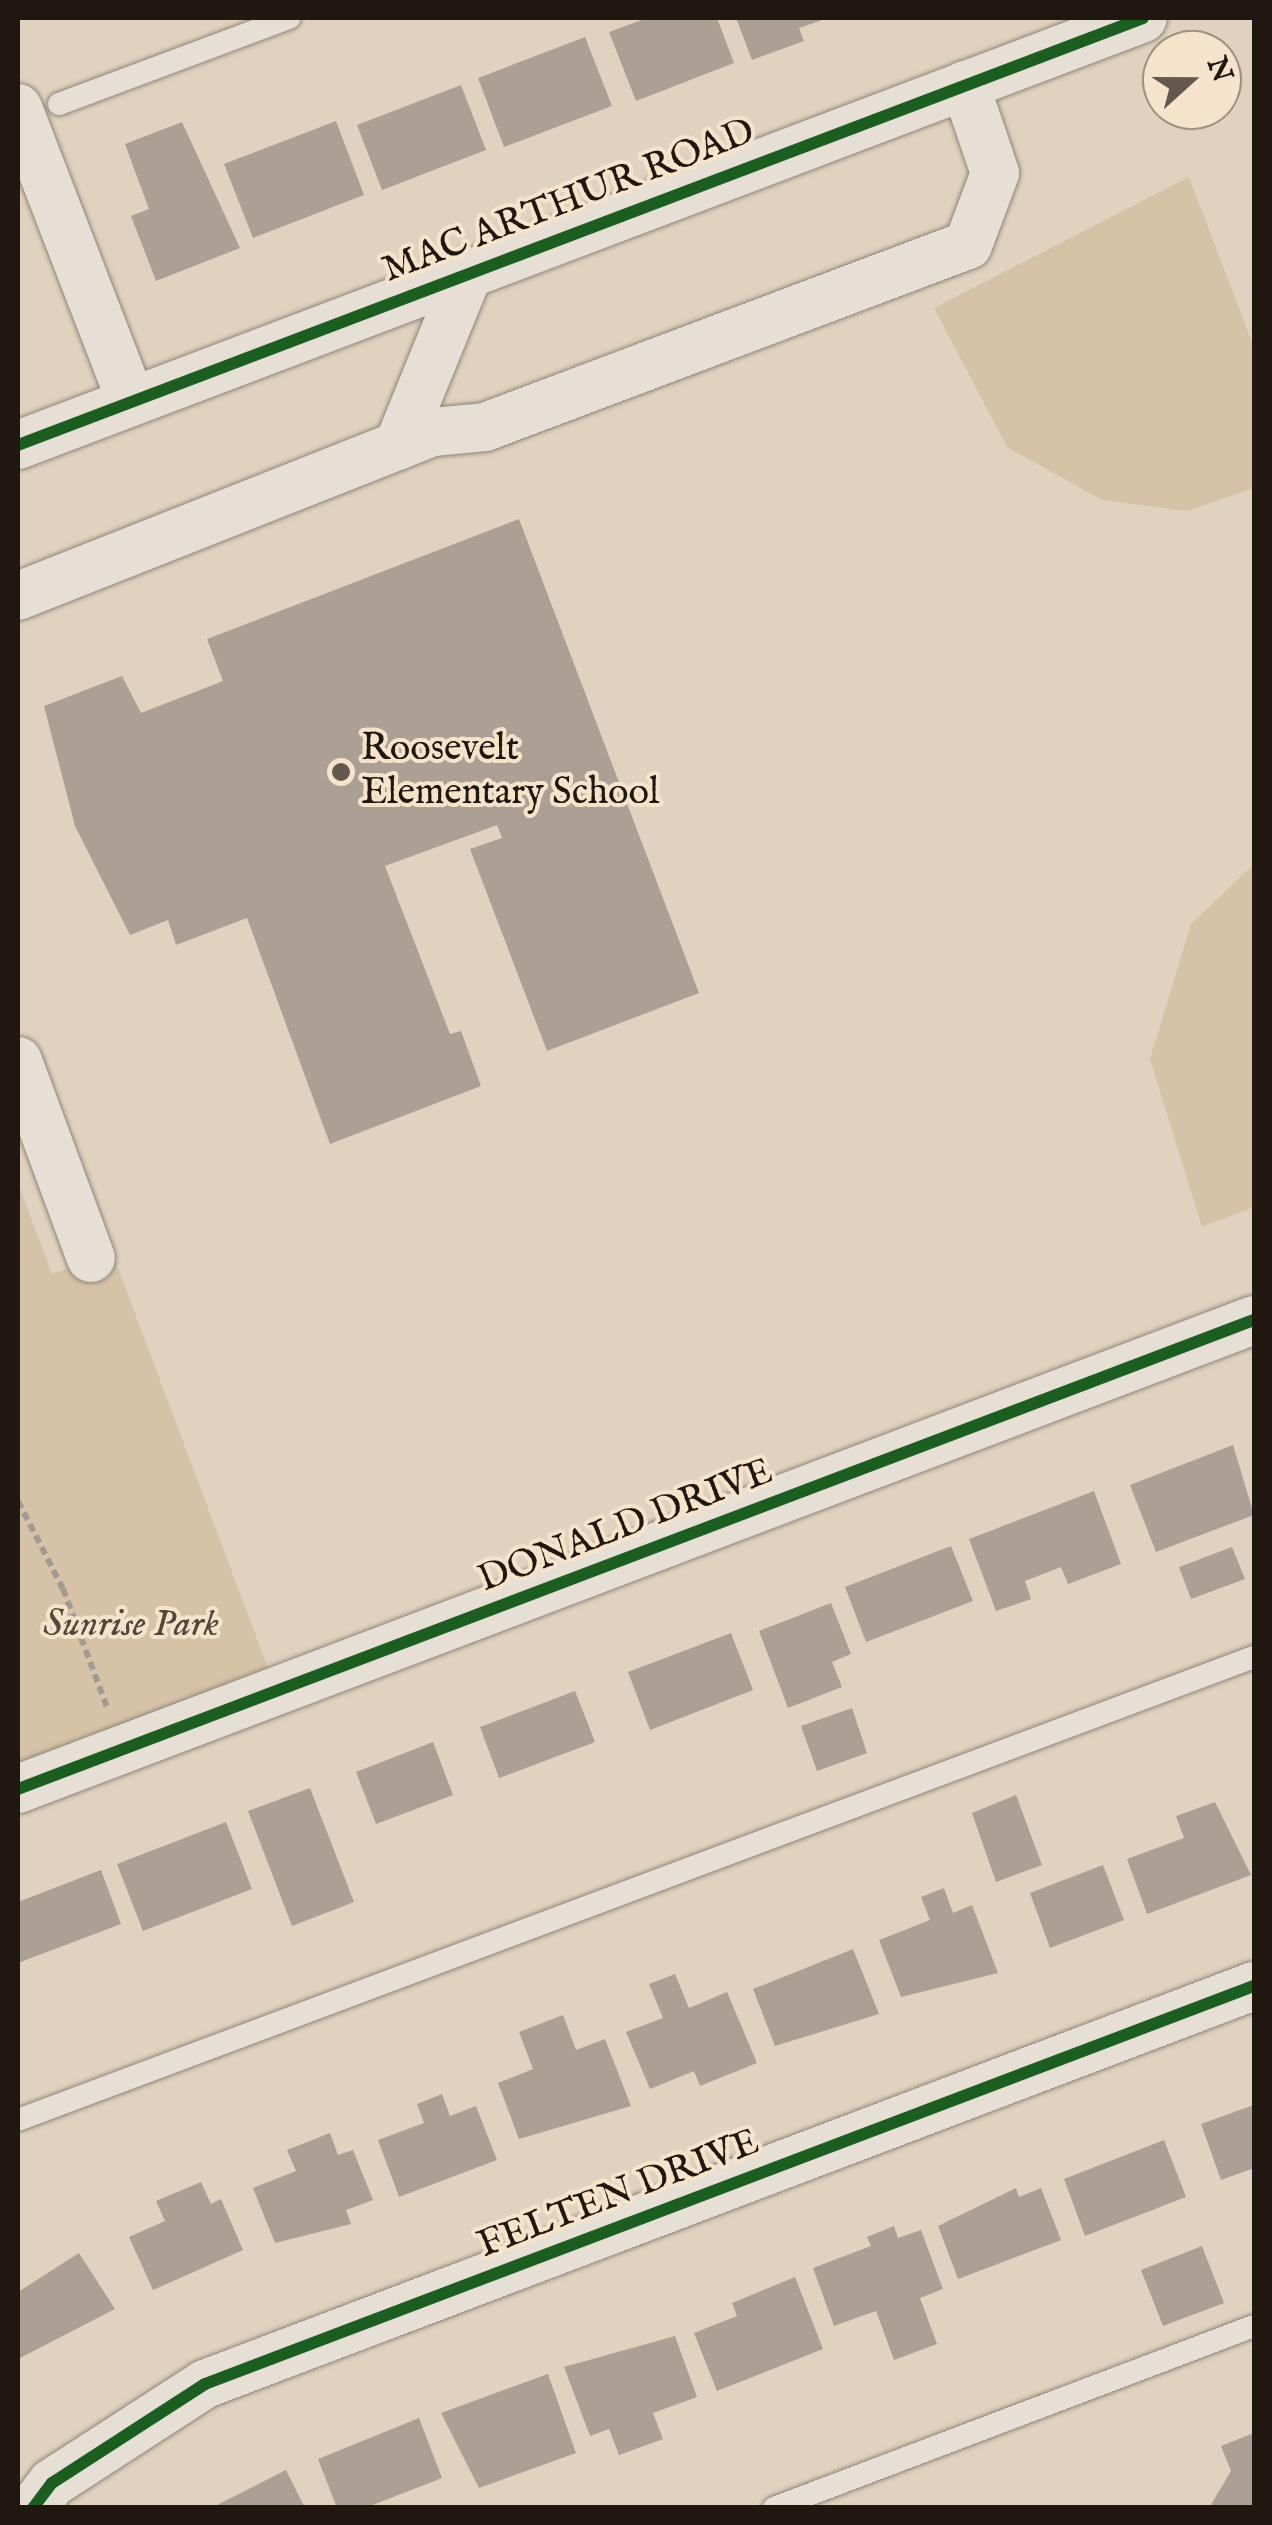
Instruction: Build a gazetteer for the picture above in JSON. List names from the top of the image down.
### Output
{
  "streets": {
    "street": ["MAC ARTHUR ROAD", "DONALD DRIVE", "FELTEN DRIVE"]
  },
  "parks": ["Sunrise Park"],
  "places": ["Roosevelt Elementary School"],
  "north": "right"
}
